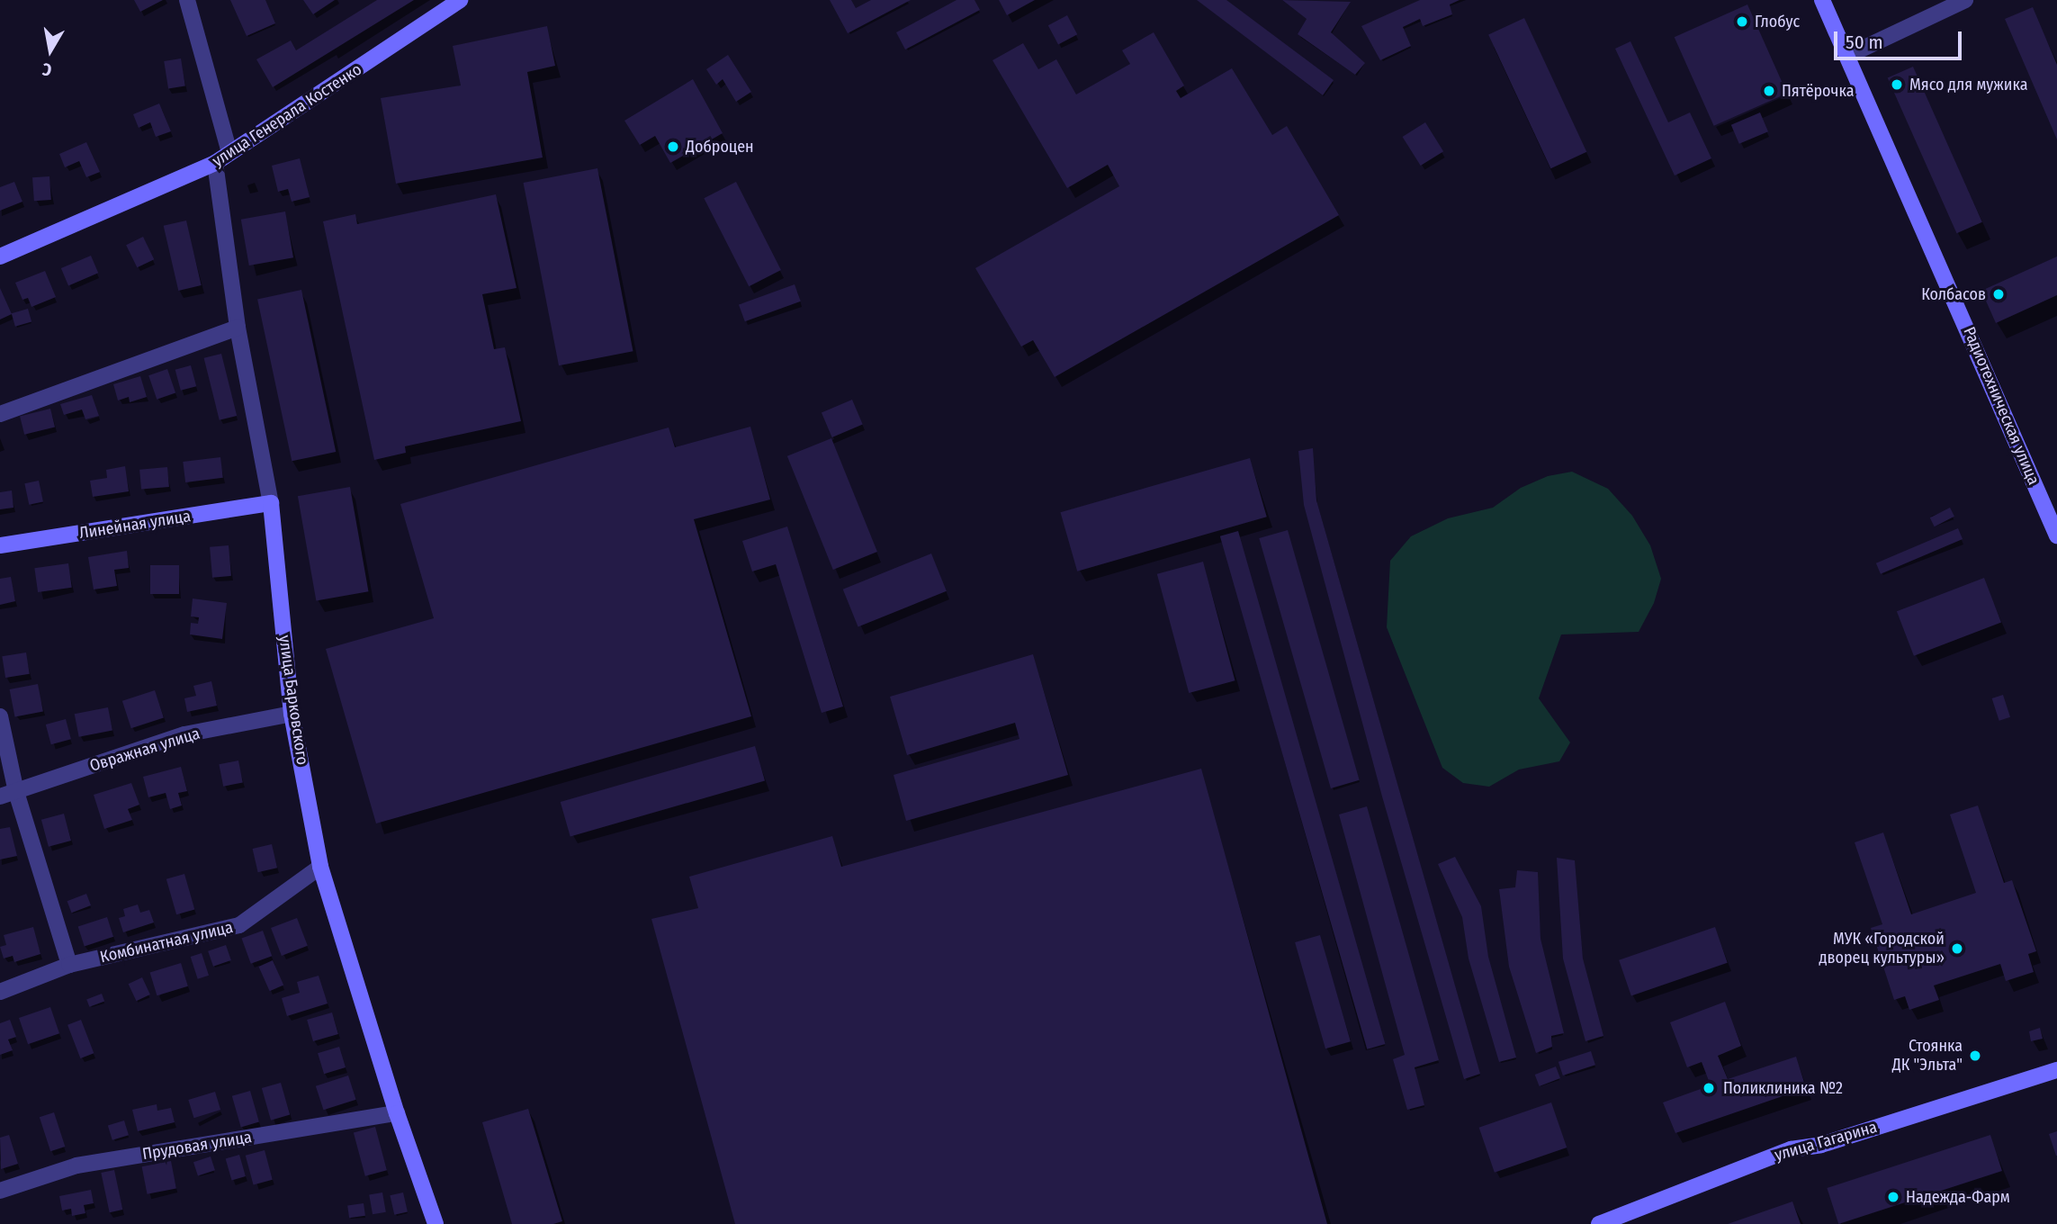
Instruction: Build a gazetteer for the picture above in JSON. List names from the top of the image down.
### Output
{
  "streets": {
    "street": [
      "улица Генерала Костенко",
      "Радиотехническая улица",
      "Линейная улица",
      "улица Барковского",
      "Овражная улица",
      "Комбинатная улица",
      "улица Гагарина",
      "Прудовая улица"
    ]
  },
  "crossings": [
    ["улица Генерала Костенко", "улица Барковского"],
    ["Линейная улица", "улица Барковского"],
    ["улица Барковского", "Овражная улица"],
    ["улица Барковского", "Комбинатная улица"],
    ["улица Барковского", "Прудовая улица"]
  ],
  "places": [
    "Глобус",
    "Мясо для мужика",
    "Пятёрочка",
    "Доброцен",
    "Колбасов",
    "МУК «Городской дворец культуры»",
    "Стоянка ДК \"Эльта\"",
    "Поликлиника №2",
    "Надежда-Фарм"
  ],
  "scale_bar": "50 m",
  "north": "bottom"
}
